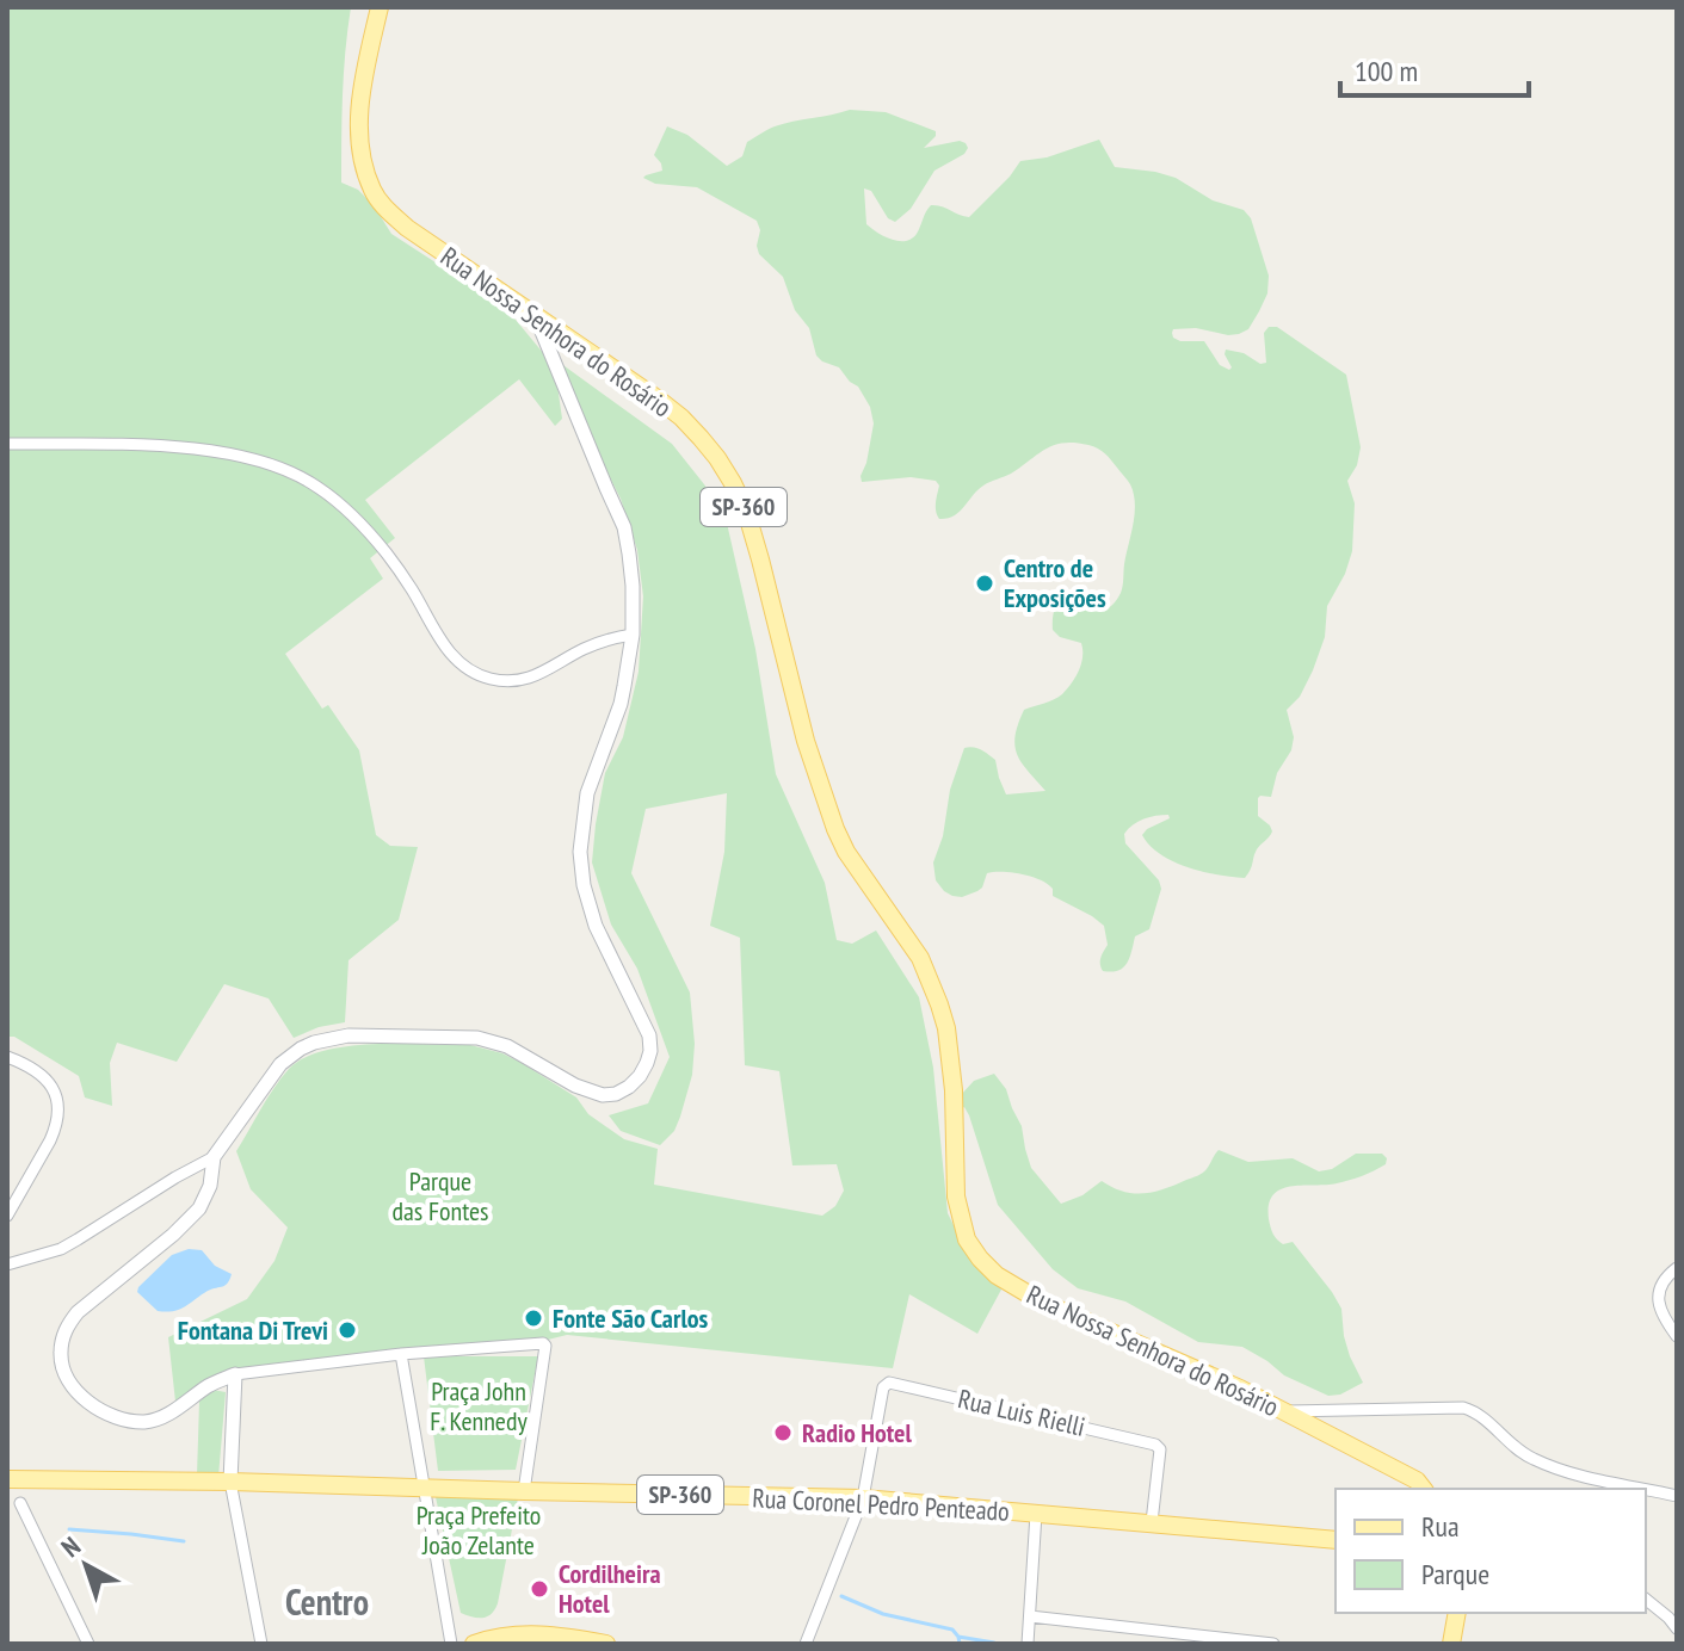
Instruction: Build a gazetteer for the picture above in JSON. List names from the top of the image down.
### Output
{
  "streets": {
    "main road": ["Rua Nossa Senhora do Rosário", "SP-360", "Rua Coronel Pedro Penteado"],
    "street": ["Rua Luis Rielli"]
  },
  "crossings": [
    ["Rua Nossa Senhora do Rosário", "SP-360"],
    ["Rua Luis Rielli", "Rua Coronel Pedro Penteado"]
  ],
  "districts": ["Centro"],
  "parks": ["Parque das Fontes", "Praça John F. Kennedy", "Praça Prefeito João Zelante"],
  "places": [
    "Centro de Exposições",
    "Fonte São Carlos",
    "Fontana Di Trevi",
    "Radio Hotel",
    "Cordilheira Hotel"
  ],
  "legend": ["Rua", "Parque"],
  "scale_bar": "100 m",
  "north": "top left"
}
